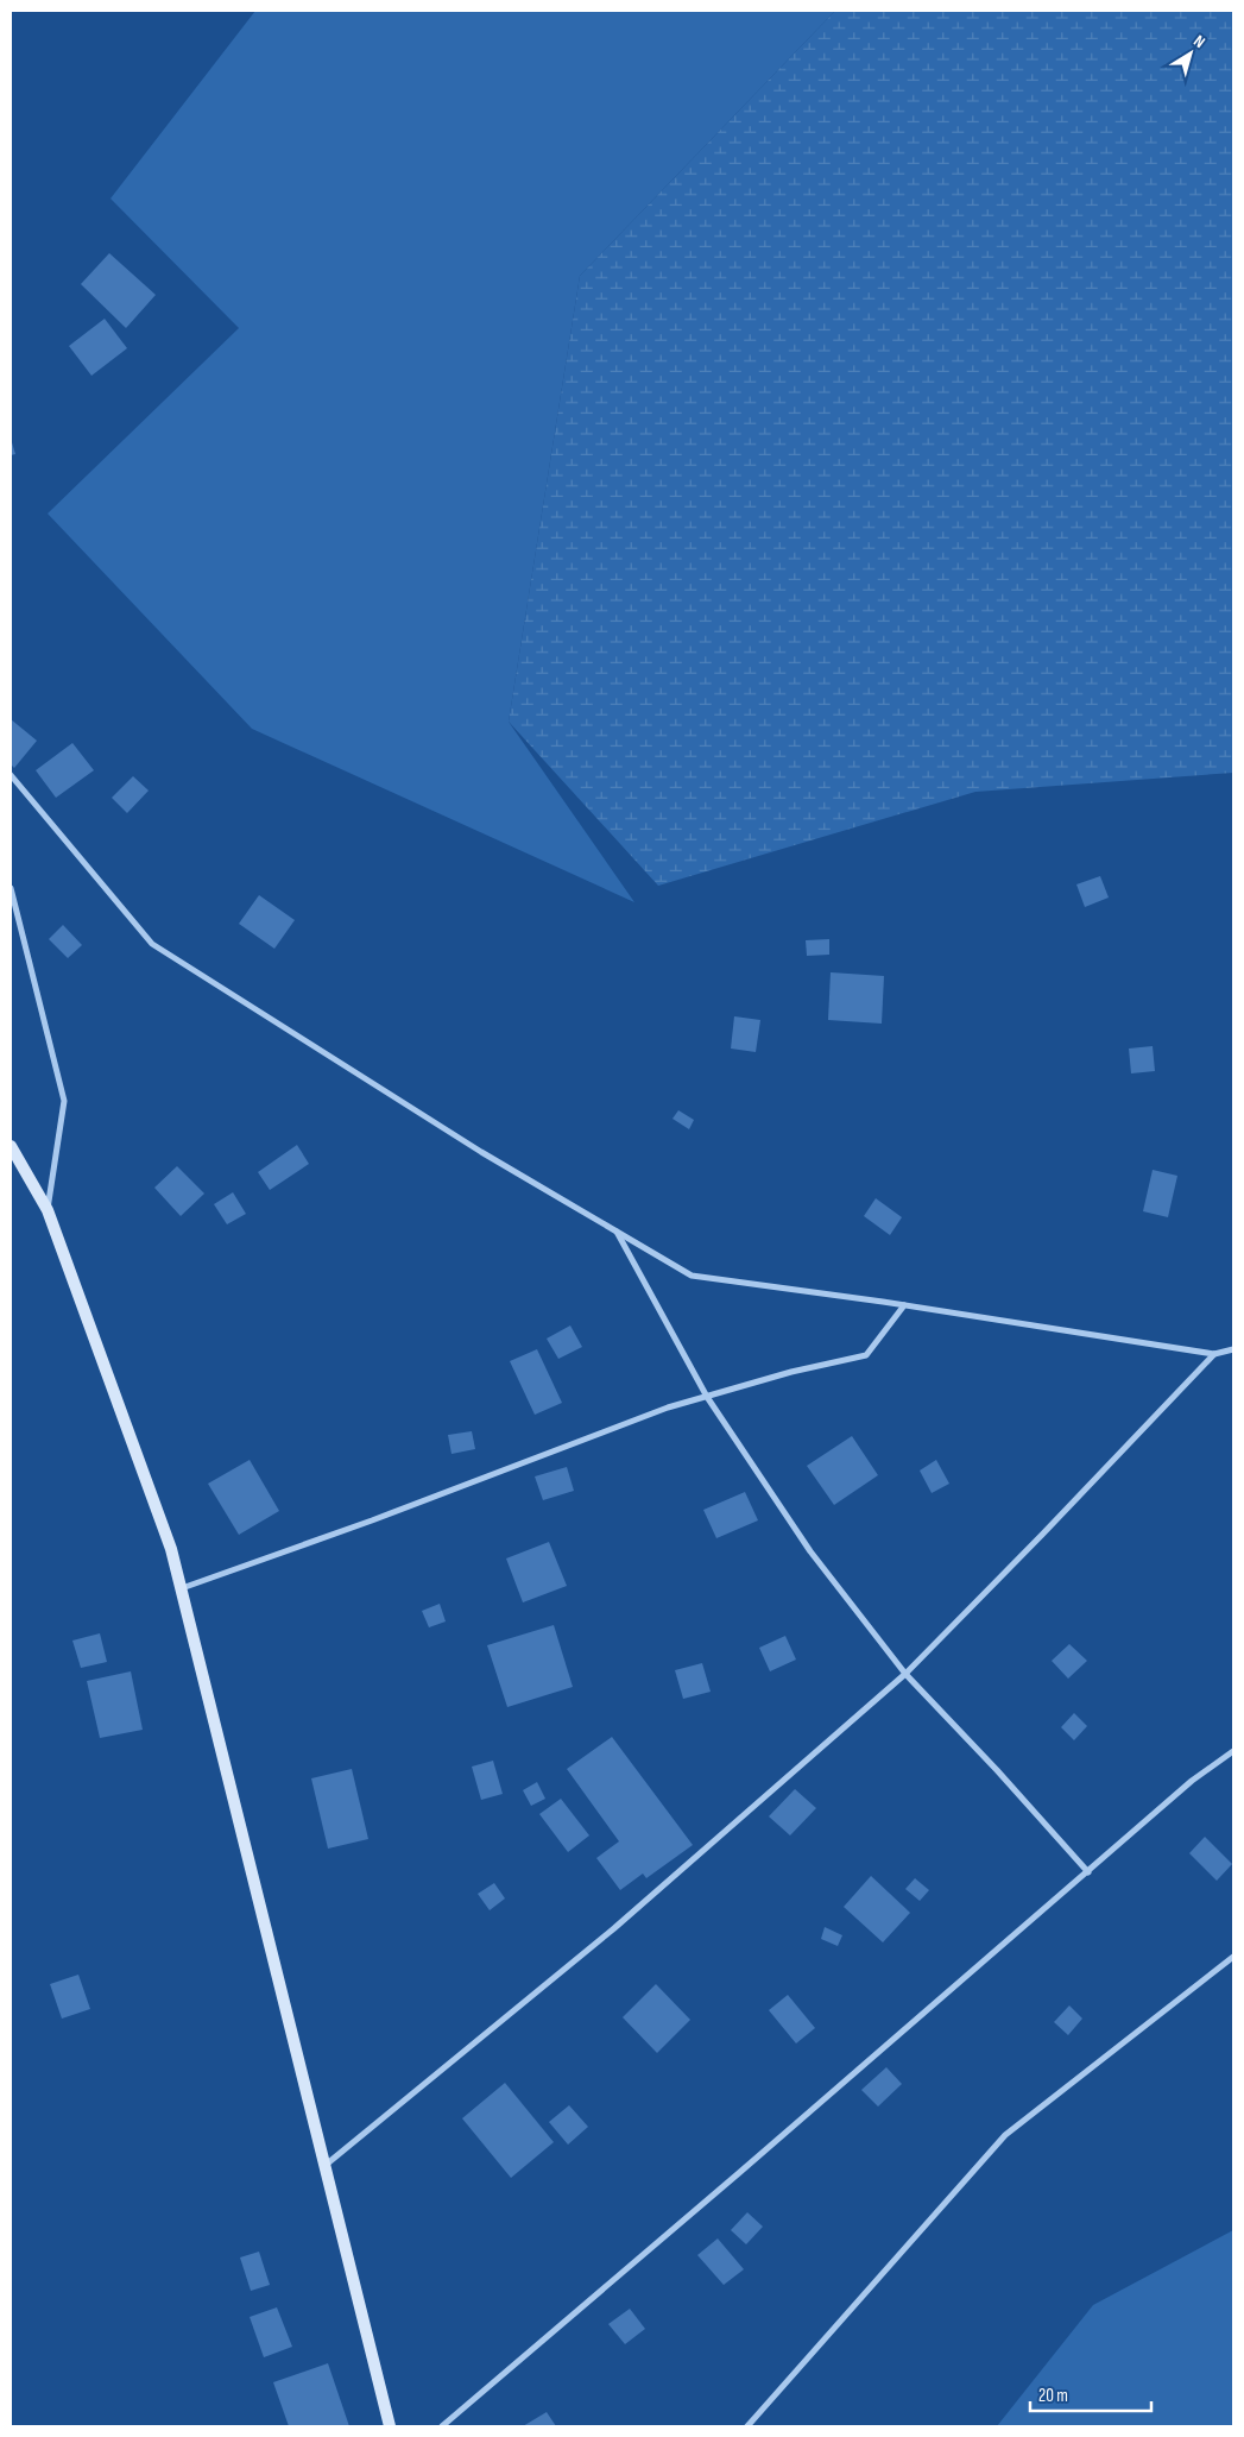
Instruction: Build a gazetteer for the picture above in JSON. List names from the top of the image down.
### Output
{
  "scale_bar": "20 m",
  "north": "top right"
}
